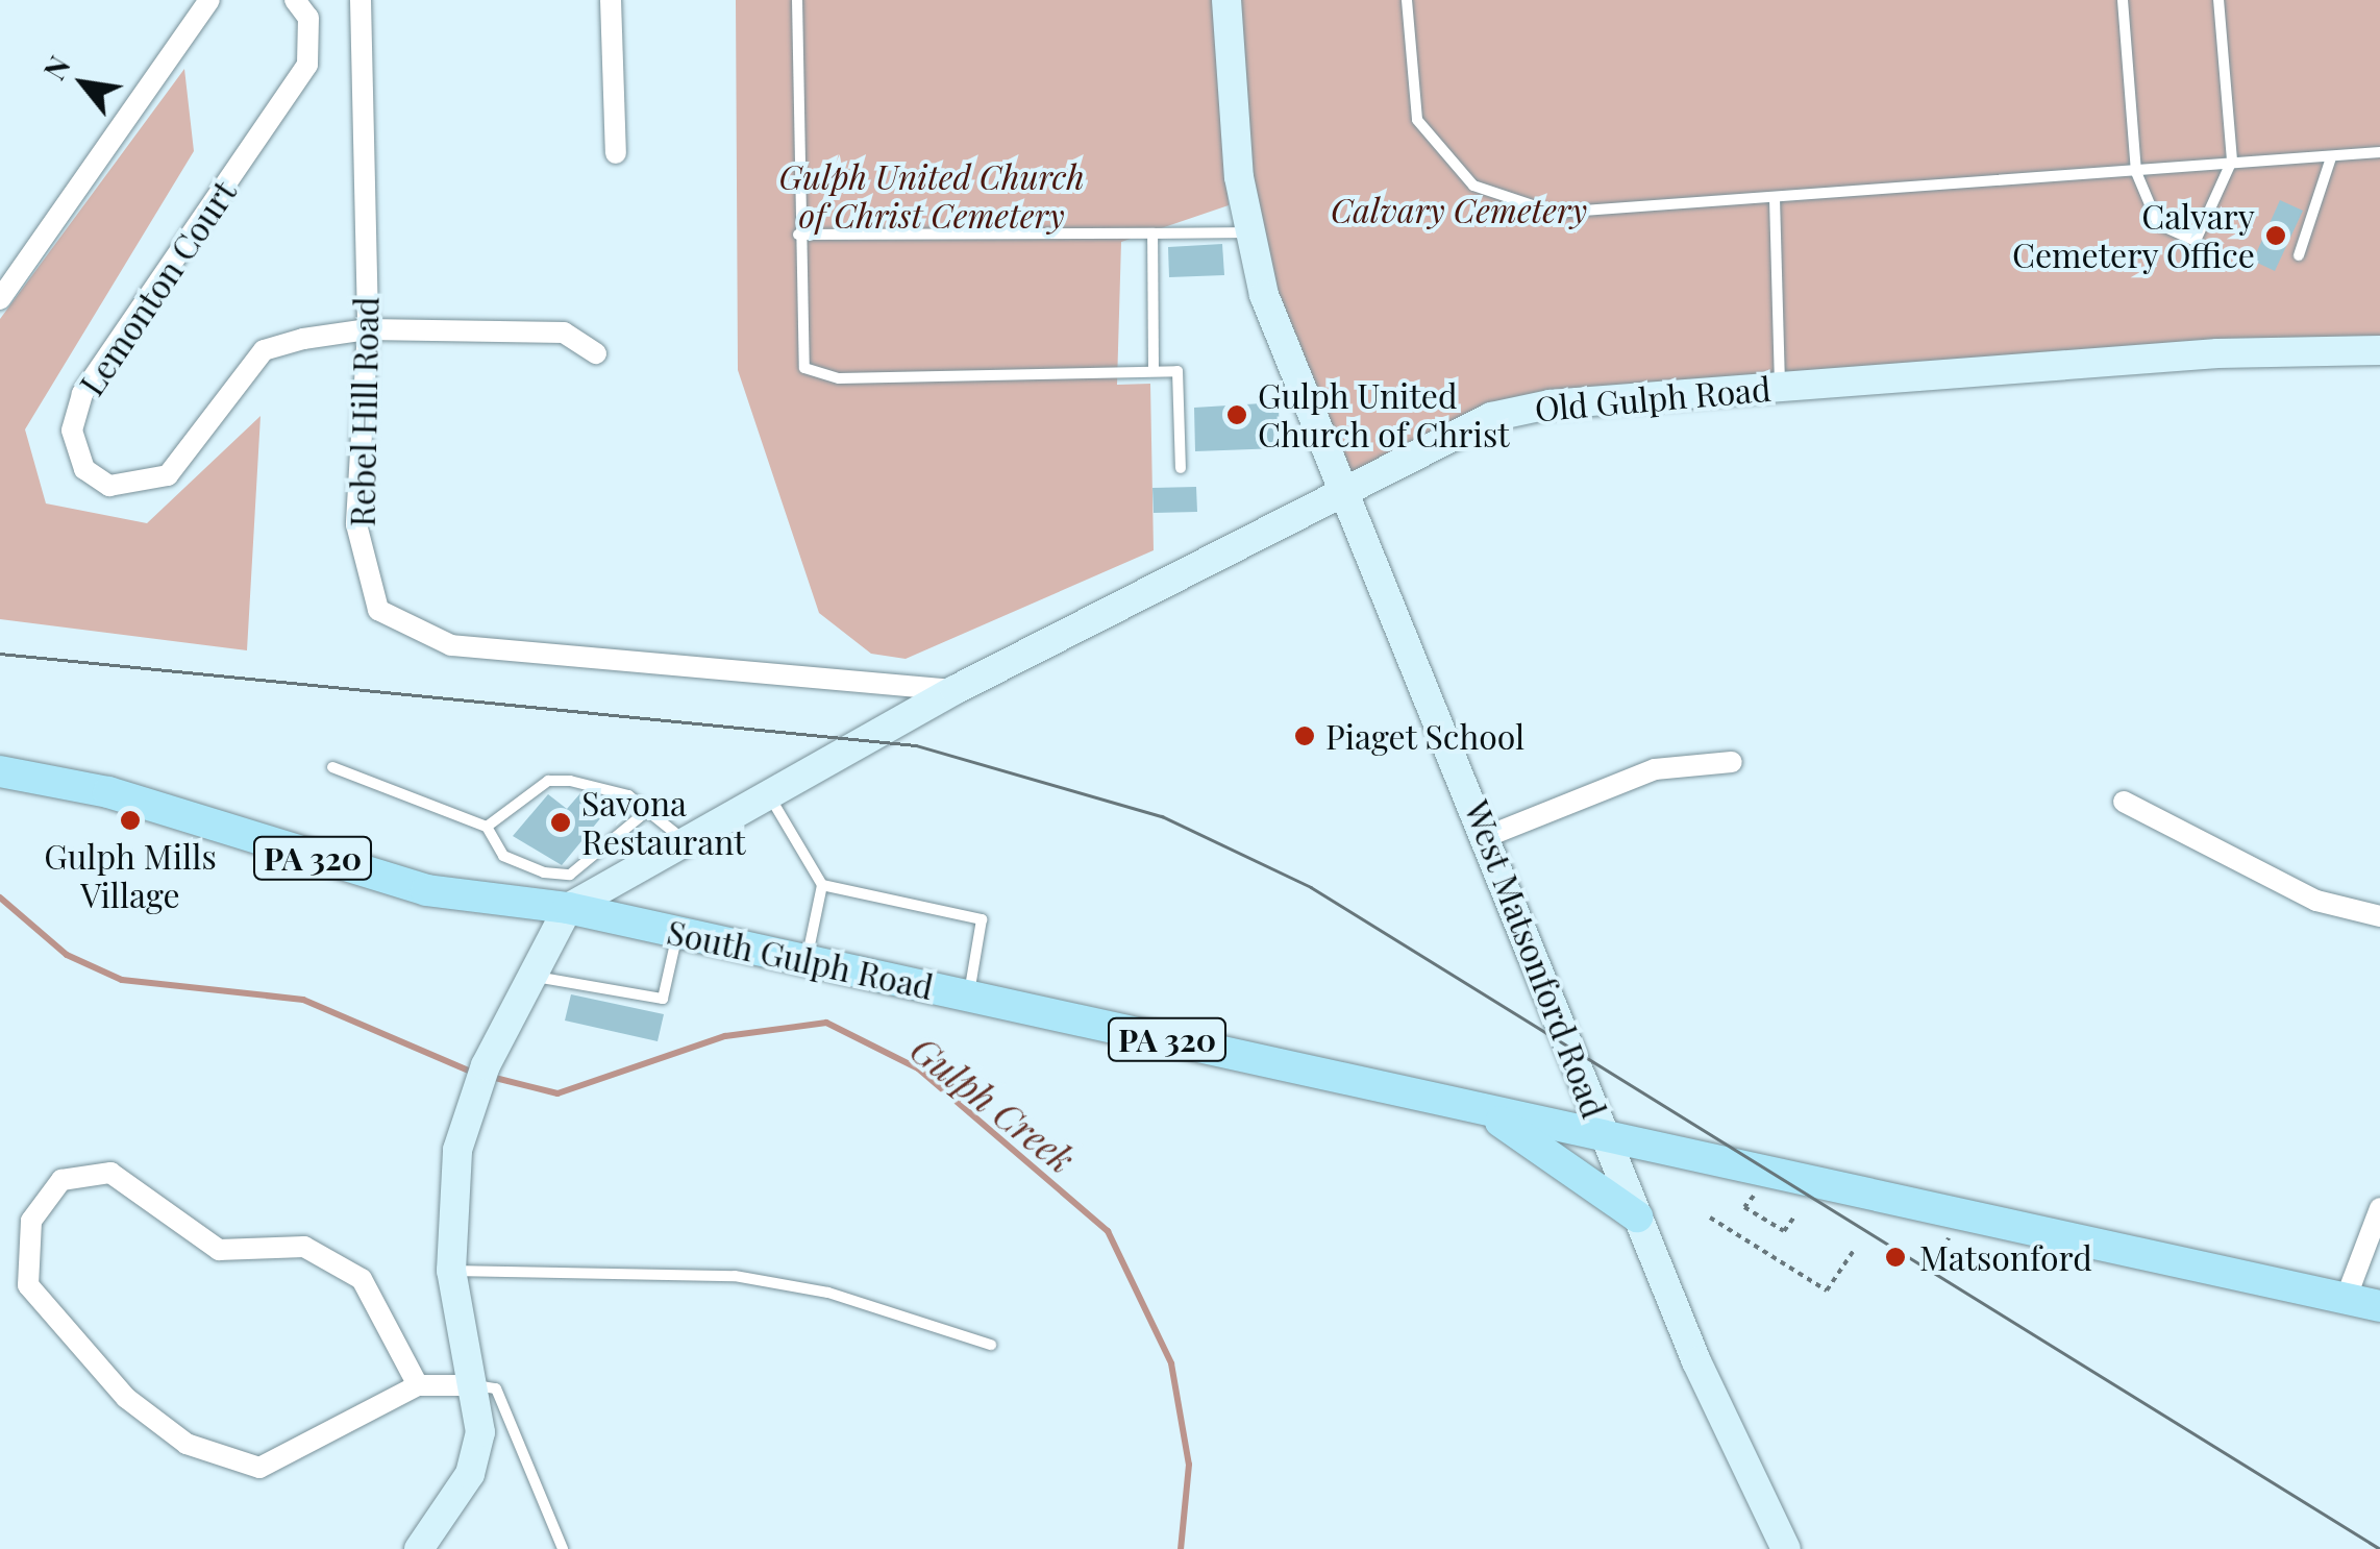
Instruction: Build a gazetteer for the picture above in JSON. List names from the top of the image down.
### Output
{
  "streets": {
    "main road": ["PA 320", "South Gulph Road"],
    "street": [
      "Lemonton Court",
      "Old Gulph Road",
      "Rebel Hill Road",
      "West Matsonford Road"
    ]
  },
  "crossings": [
    ["Lemonton Court", "Rebel Hill Road"],
    ["Old Gulph Road", "Rebel Hill Road"],
    ["Old Gulph Road", "South Gulph Road"],
    ["Old Gulph Road", "West Matsonford Road"],
    ["PA 320", "South Gulph Road"],
    ["PA 320", "West Matsonford Road"],
    ["South Gulph Road", "West Matsonford Road"]
  ],
  "water": ["Gulph Creek"],
  "parks": ["Gulph United Church of Christ Cemetery", "Calvary Cemetery"],
  "places": [
    "Calvary Cemetery Office",
    "Gulph United Church of Christ",
    "Piaget School",
    "Gulph Mills Village",
    "Savona Restaurant",
    "Matsonford"
  ],
  "north": "top left"
}
